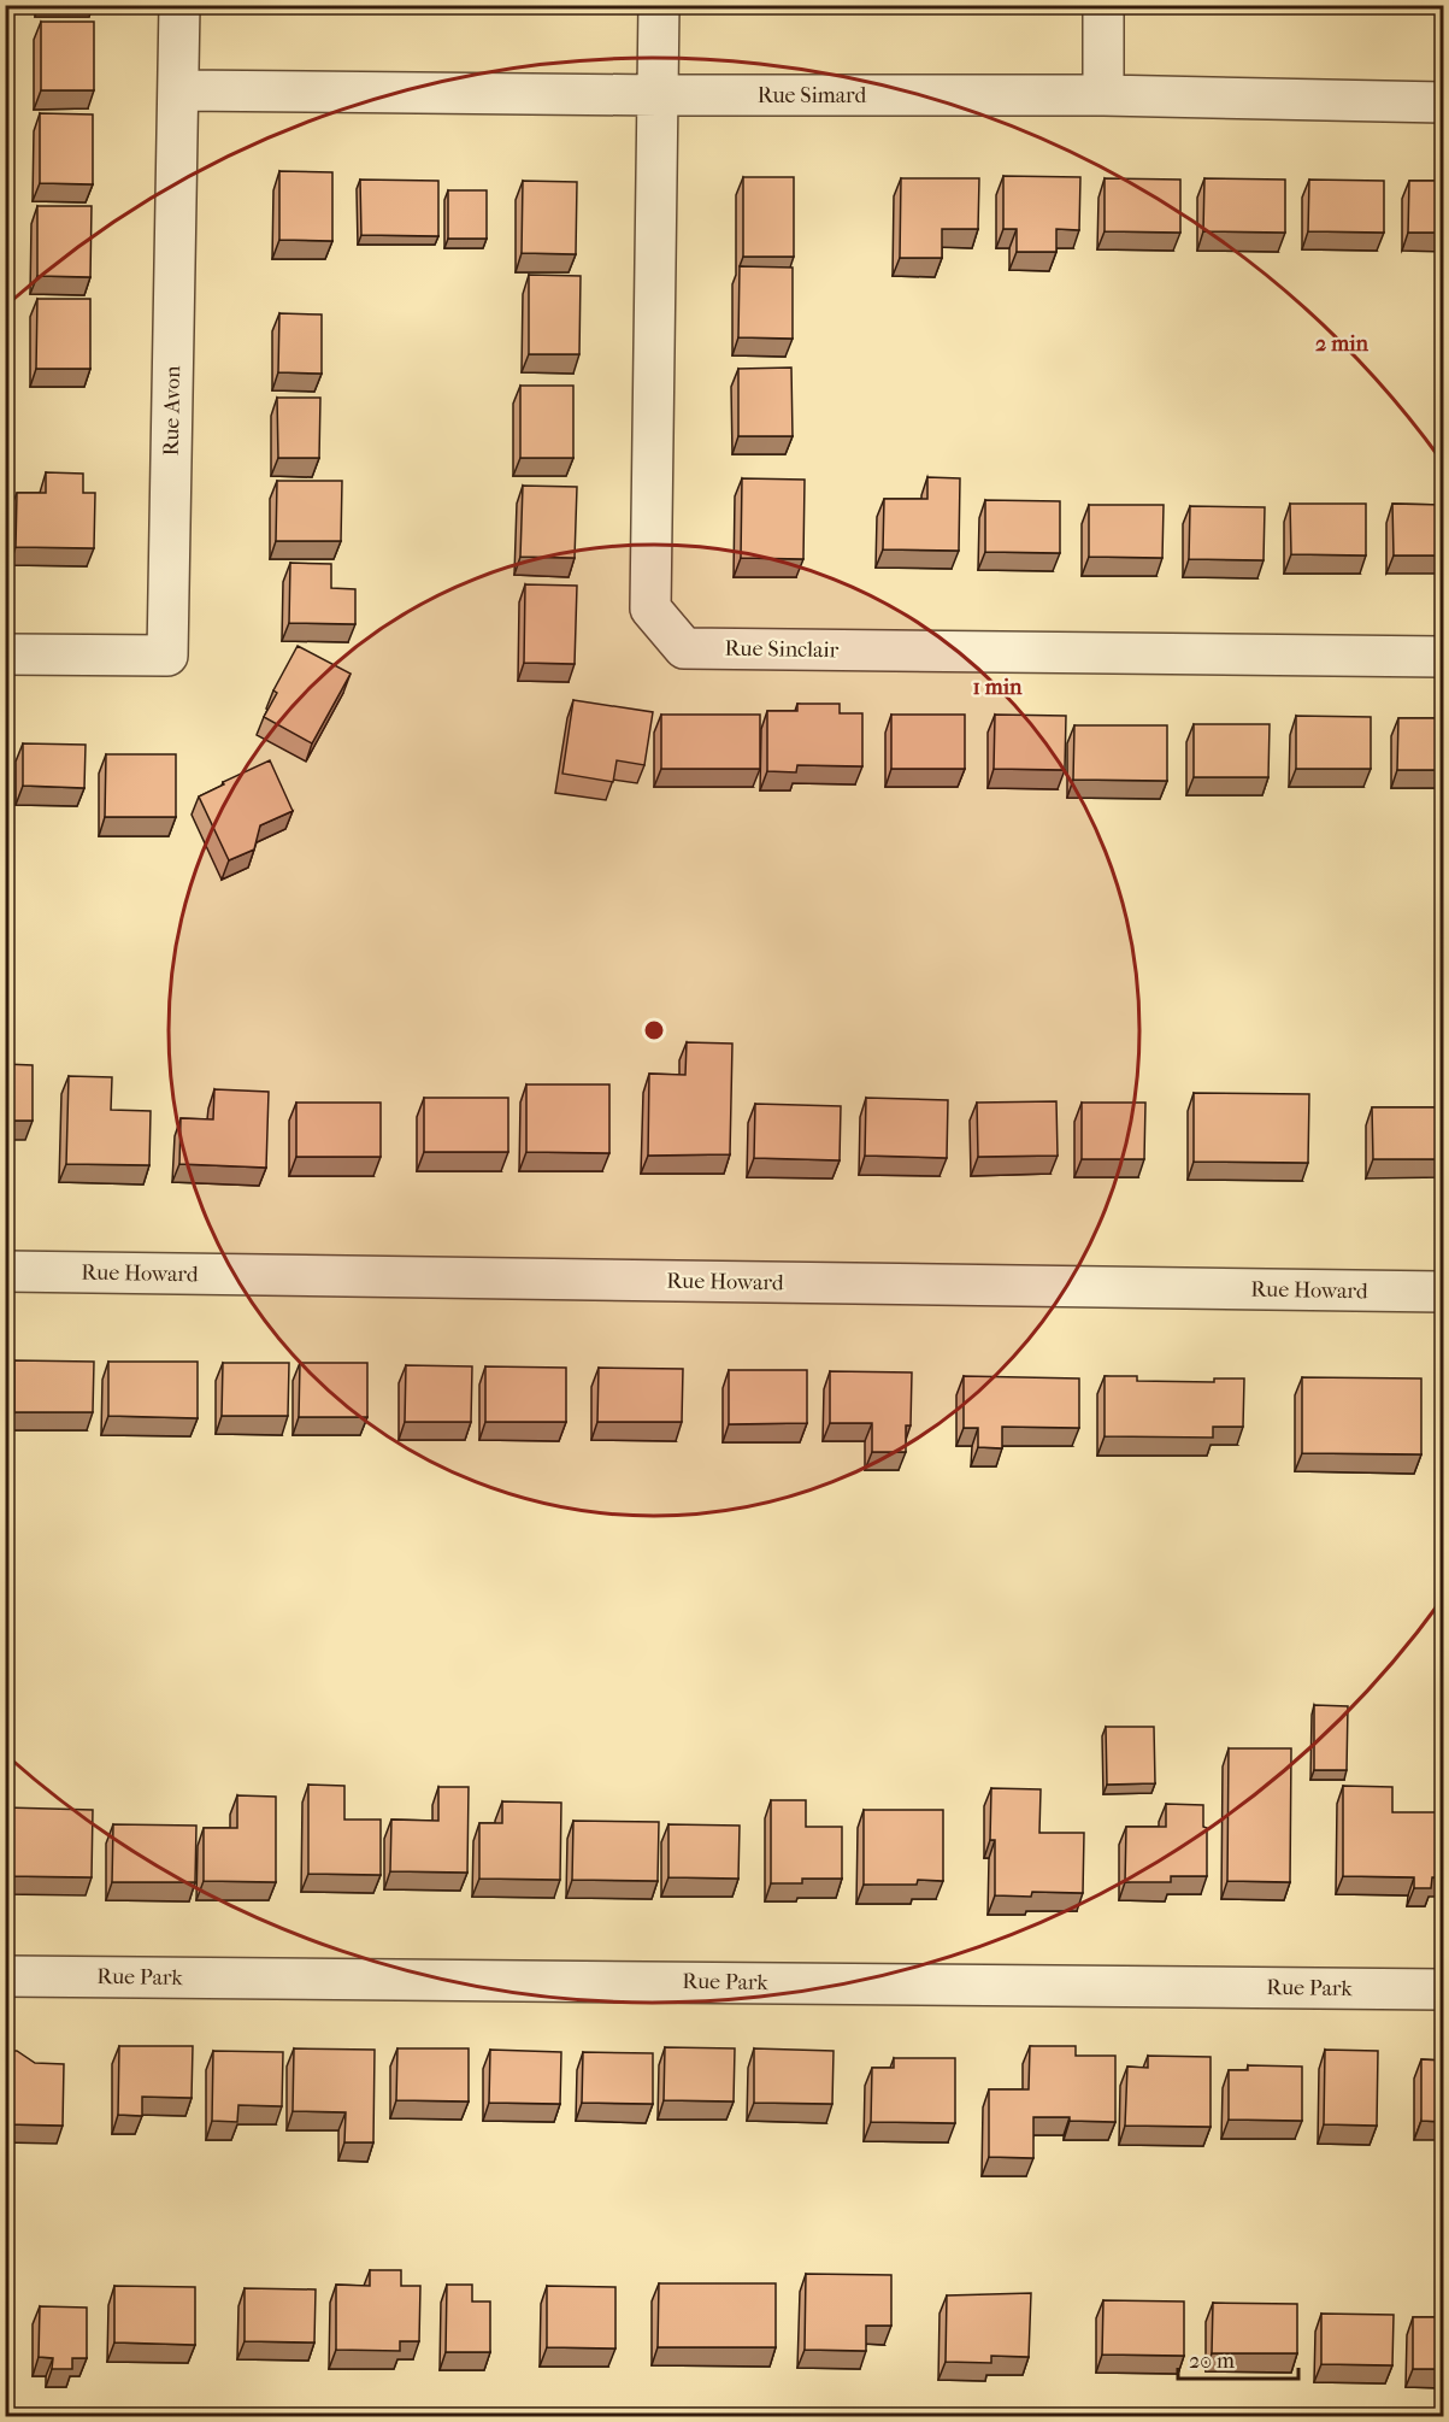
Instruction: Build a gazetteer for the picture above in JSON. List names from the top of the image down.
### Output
{
  "streets": {
    "street": [
      "Rue Simard",
      "Rue Avon",
      "Rue Sinclair",
      "Rue Howard",
      "Rue Park"
    ]
  },
  "crossings": [
    ["Rue Simard", "Rue Avon"],
    ["Rue Simard", "Rue Sinclair"]
  ],
  "scale_bar": "20 m",
  "rings": ["2 min", "1 min"]
}
